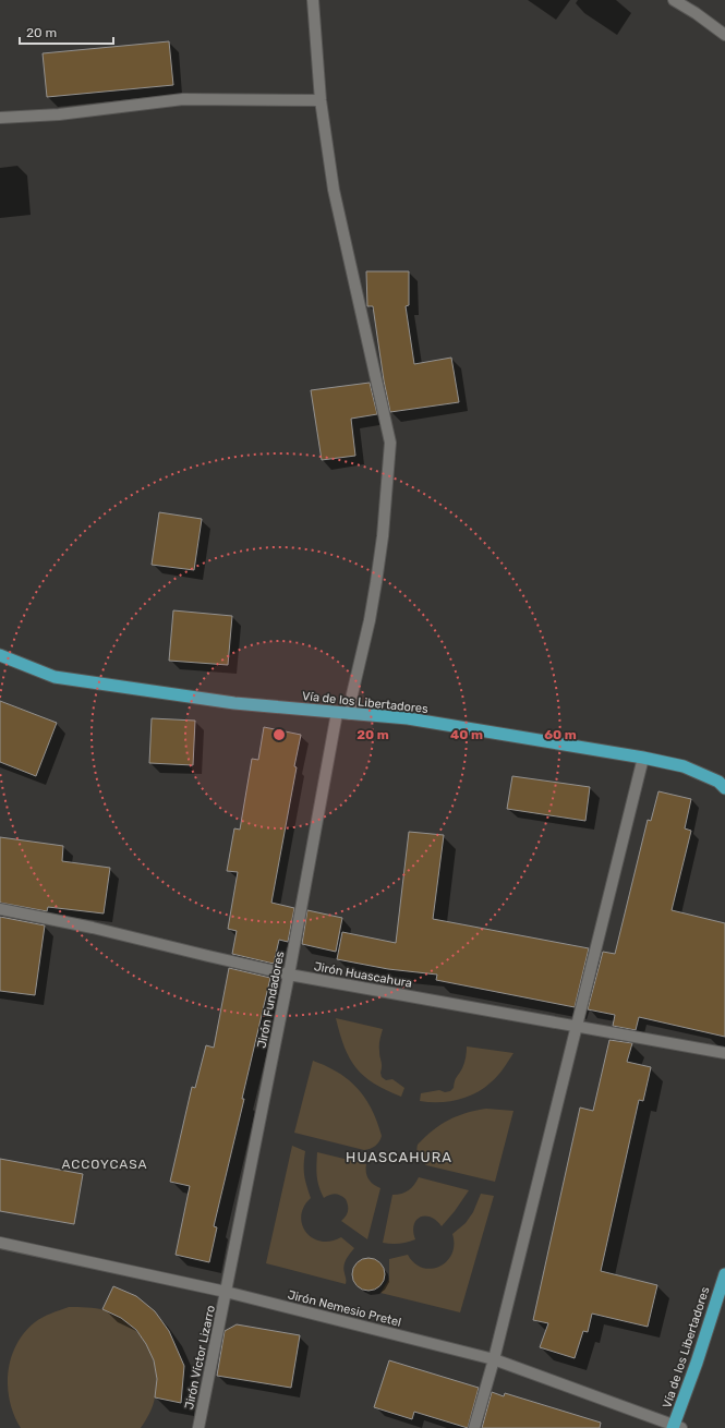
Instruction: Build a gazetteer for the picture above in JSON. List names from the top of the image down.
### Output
{
  "streets": {
    "highway": ["Vía de los Libertadores"],
    "street": [
      "Jirón Huascahura",
      "Jirón Fundadores",
      "Jirón Nemesio Pretel",
      "Jirón Víctor Lizarro"
    ]
  },
  "crossings": [
    ["Vía de los Libertadores", "Jirón Fundadores"],
    ["Vía de los Libertadores", "Jirón Nemesio Pretel"],
    ["Jirón Huascahura", "Jirón Fundadores"],
    ["Jirón Fundadores", "Jirón Nemesio Pretel"],
    ["Jirón Fundadores", "Jirón Víctor Lizarro"],
    ["Jirón Nemesio Pretel", "Jirón Víctor Lizarro"]
  ],
  "districts": ["HUASCAHURA", "ACCOYCASA"],
  "scale_bar": "20 m",
  "rings": ["20 m", "40 m", "60 m"]
}
